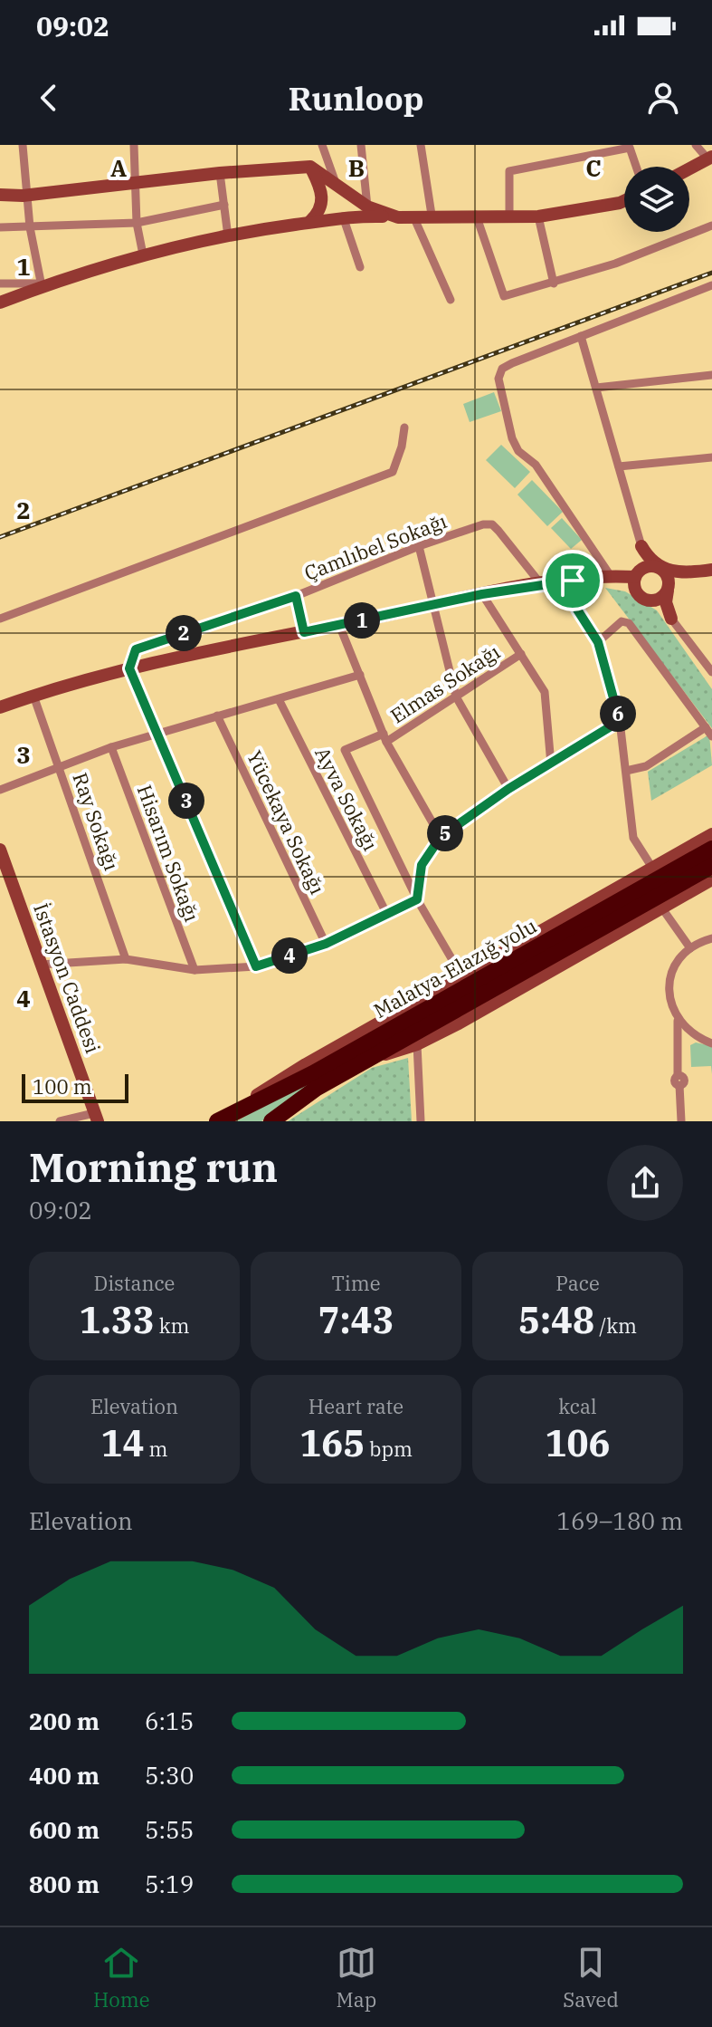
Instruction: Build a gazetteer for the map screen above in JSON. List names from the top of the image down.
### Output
{
  "streets": {
    "highway": ["Malatya-Elazığ yolu"],
    "main road": ["İstasyon Caddesi"],
    "street": [
      "Çamlıbel Sokağı",
      "Elmas Sokağı",
      "Ayva Sokağı",
      "Ray Sokağı",
      "Yücekaya Sokağı",
      "Hisarım Sokağı"
    ]
  },
  "scale_bar": "100 m",
  "page": {
    "status": "09:02",
    "header": "Runloop",
    "pins": [
      "1",
      "2",
      "6",
      "3",
      "5",
      "4"
    ],
    "scale": "100 m",
    "heading": ["Morning run", "09:02"],
    "stats": [
      ["Distance", "1.33 km"],
      ["Time", "7:43"],
      ["Pace", "5:48 /km"],
      ["Elevation", "14 m"],
      ["Heart rate", "165 bpm"],
      ["kcal", "106"]
    ],
    "chart": ["Elevation", "169–180 m"],
    "list": [
      {
        "name": "200 m",
        "note": "6:15"
      },
      {
        "name": "400 m",
        "note": "5:30"
      },
      {
        "name": "600 m",
        "note": "5:55"
      },
      {
        "name": "800 m",
        "note": "5:19"
      }
    ],
    "tabs": ["Home", "Map", "Saved"]
  },
  "grid": {
    "columns": ["A", "B", "C"],
    "rows": [
      "1",
      "2",
      "3",
      "4"
    ]
  }
}
